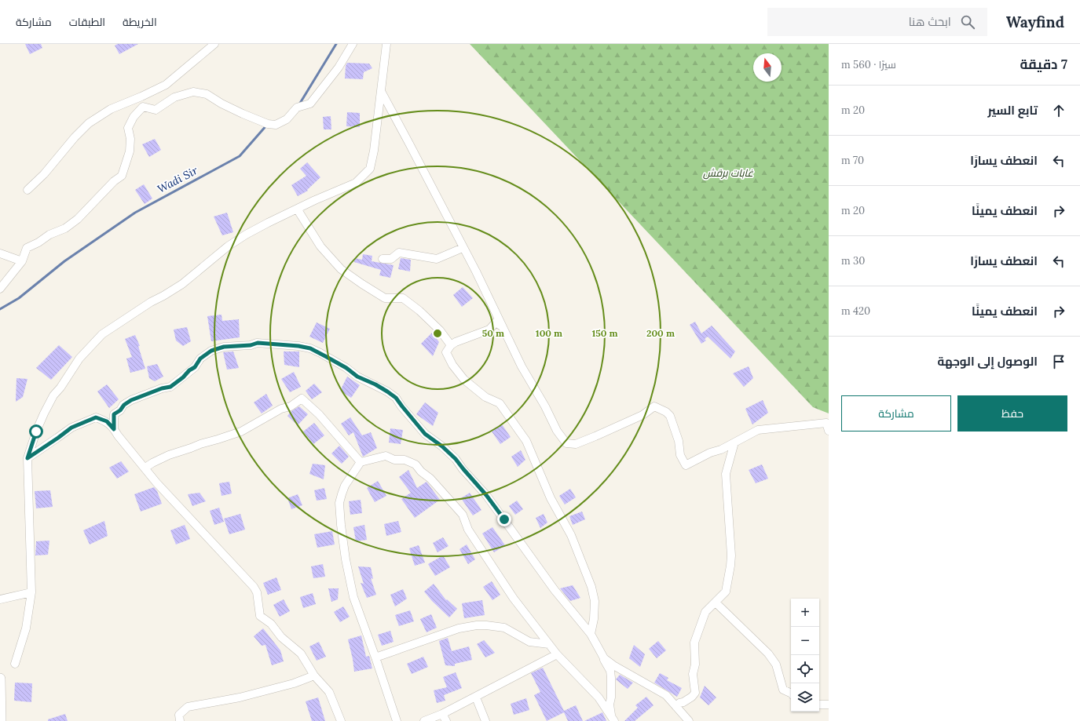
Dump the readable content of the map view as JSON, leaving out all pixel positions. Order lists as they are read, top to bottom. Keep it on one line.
{"water":["Wadi Sir"],"parks":["غابات برقش"],"north":"top","page":{"header":"Wayfind","search":"ابحث هنا","nav":["الخريطة","الطبقات","مشاركة"],"heading":["7 دقيقة","سيرًا · 560 m"],"list":[["تابع السير","20 m"],["انعطف يسارًا","70 m"],["انعطف يمينًا","20 m"],["انعطف يسارًا","30 m"],["انعطف يمينًا","420 m"],"الوصول إلى الوجهة"],"buttons":["حفظ","مشاركة"],"map_buttons":["+","−"]},"rings":["50 m","100 m","150 m","200 m"]}
